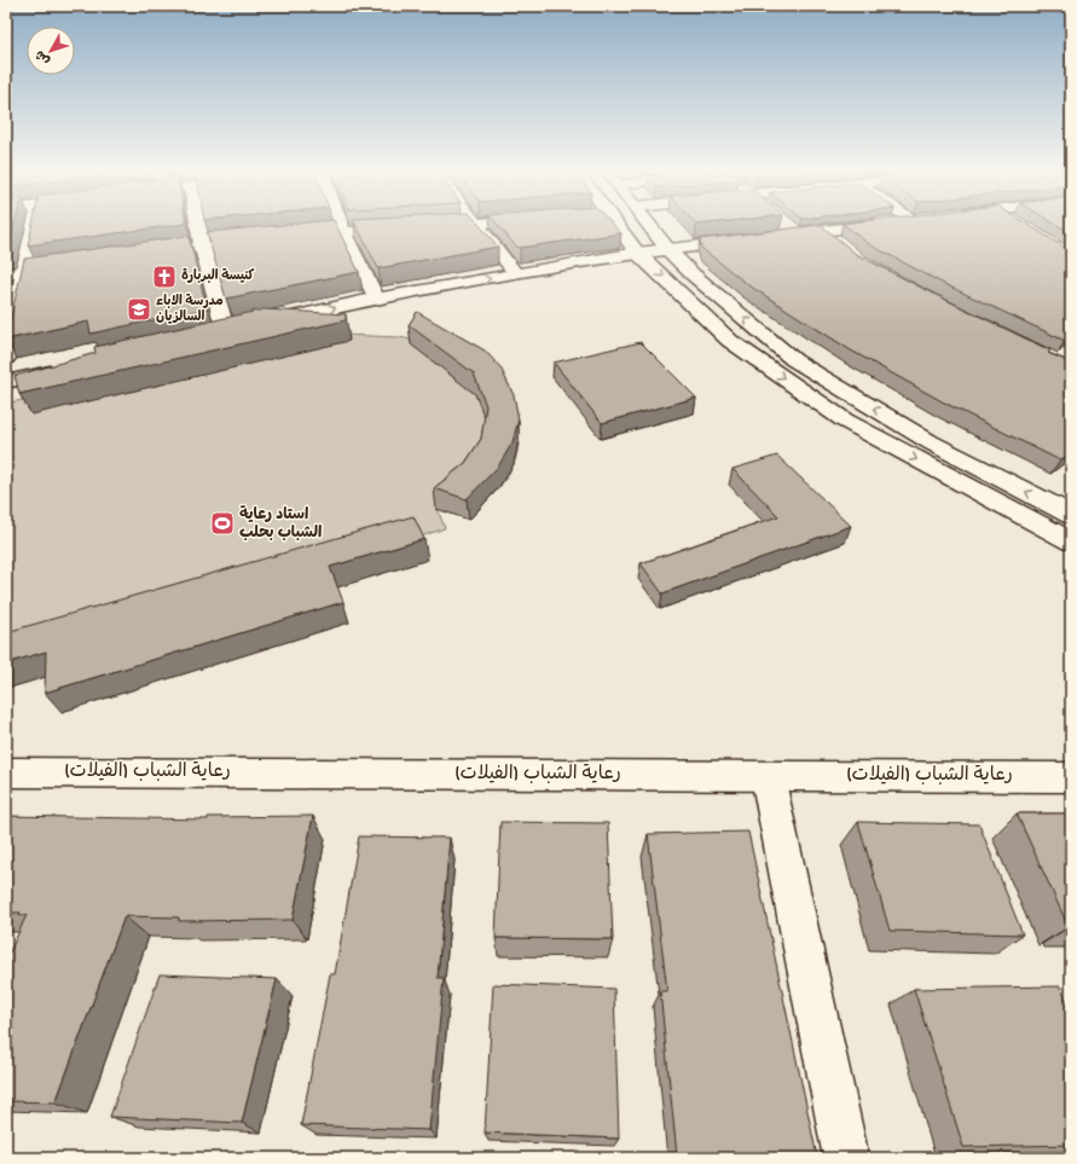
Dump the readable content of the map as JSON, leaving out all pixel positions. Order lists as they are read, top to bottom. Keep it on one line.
{"streets":{"street":["رعاية الشباب (الفيلات)"]},"places":{"church":["كنيسة البربارة"],"school or university":["مدرسة الاباء السالزيان"],"sports":["استاد رعاية الشباب بحلب"]},"north":"bottom left"}
